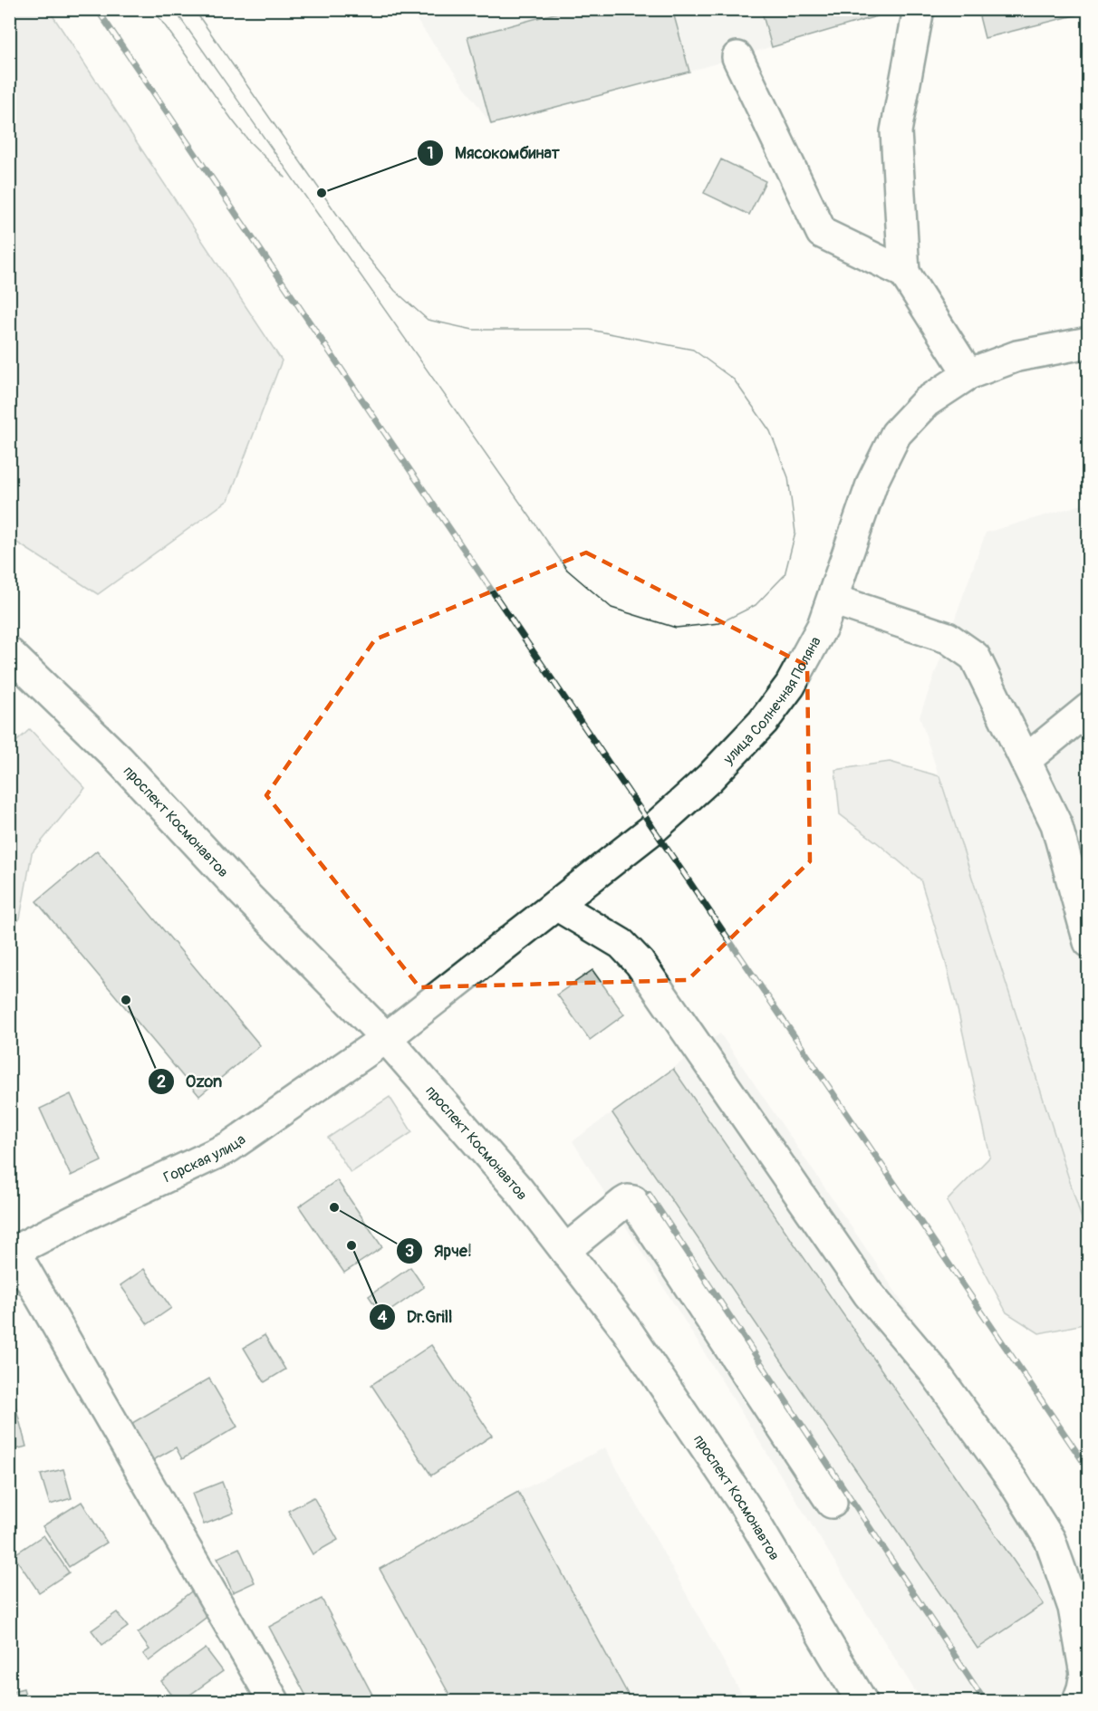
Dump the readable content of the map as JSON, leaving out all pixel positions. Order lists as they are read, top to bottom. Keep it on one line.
{"streets":{"street":["улица Солнечная Поляна","проспект Космонавтов","Горская улица"]},"crossings":[["улица Солнечная Поляна","проспект Космонавтов"],["улица Солнечная Поляна","Горская улица"],["проспект Космонавтов","Горская улица"]],"places":["Мясокомбинат","Ozon","Ярче!","Dr.Grill"]}
